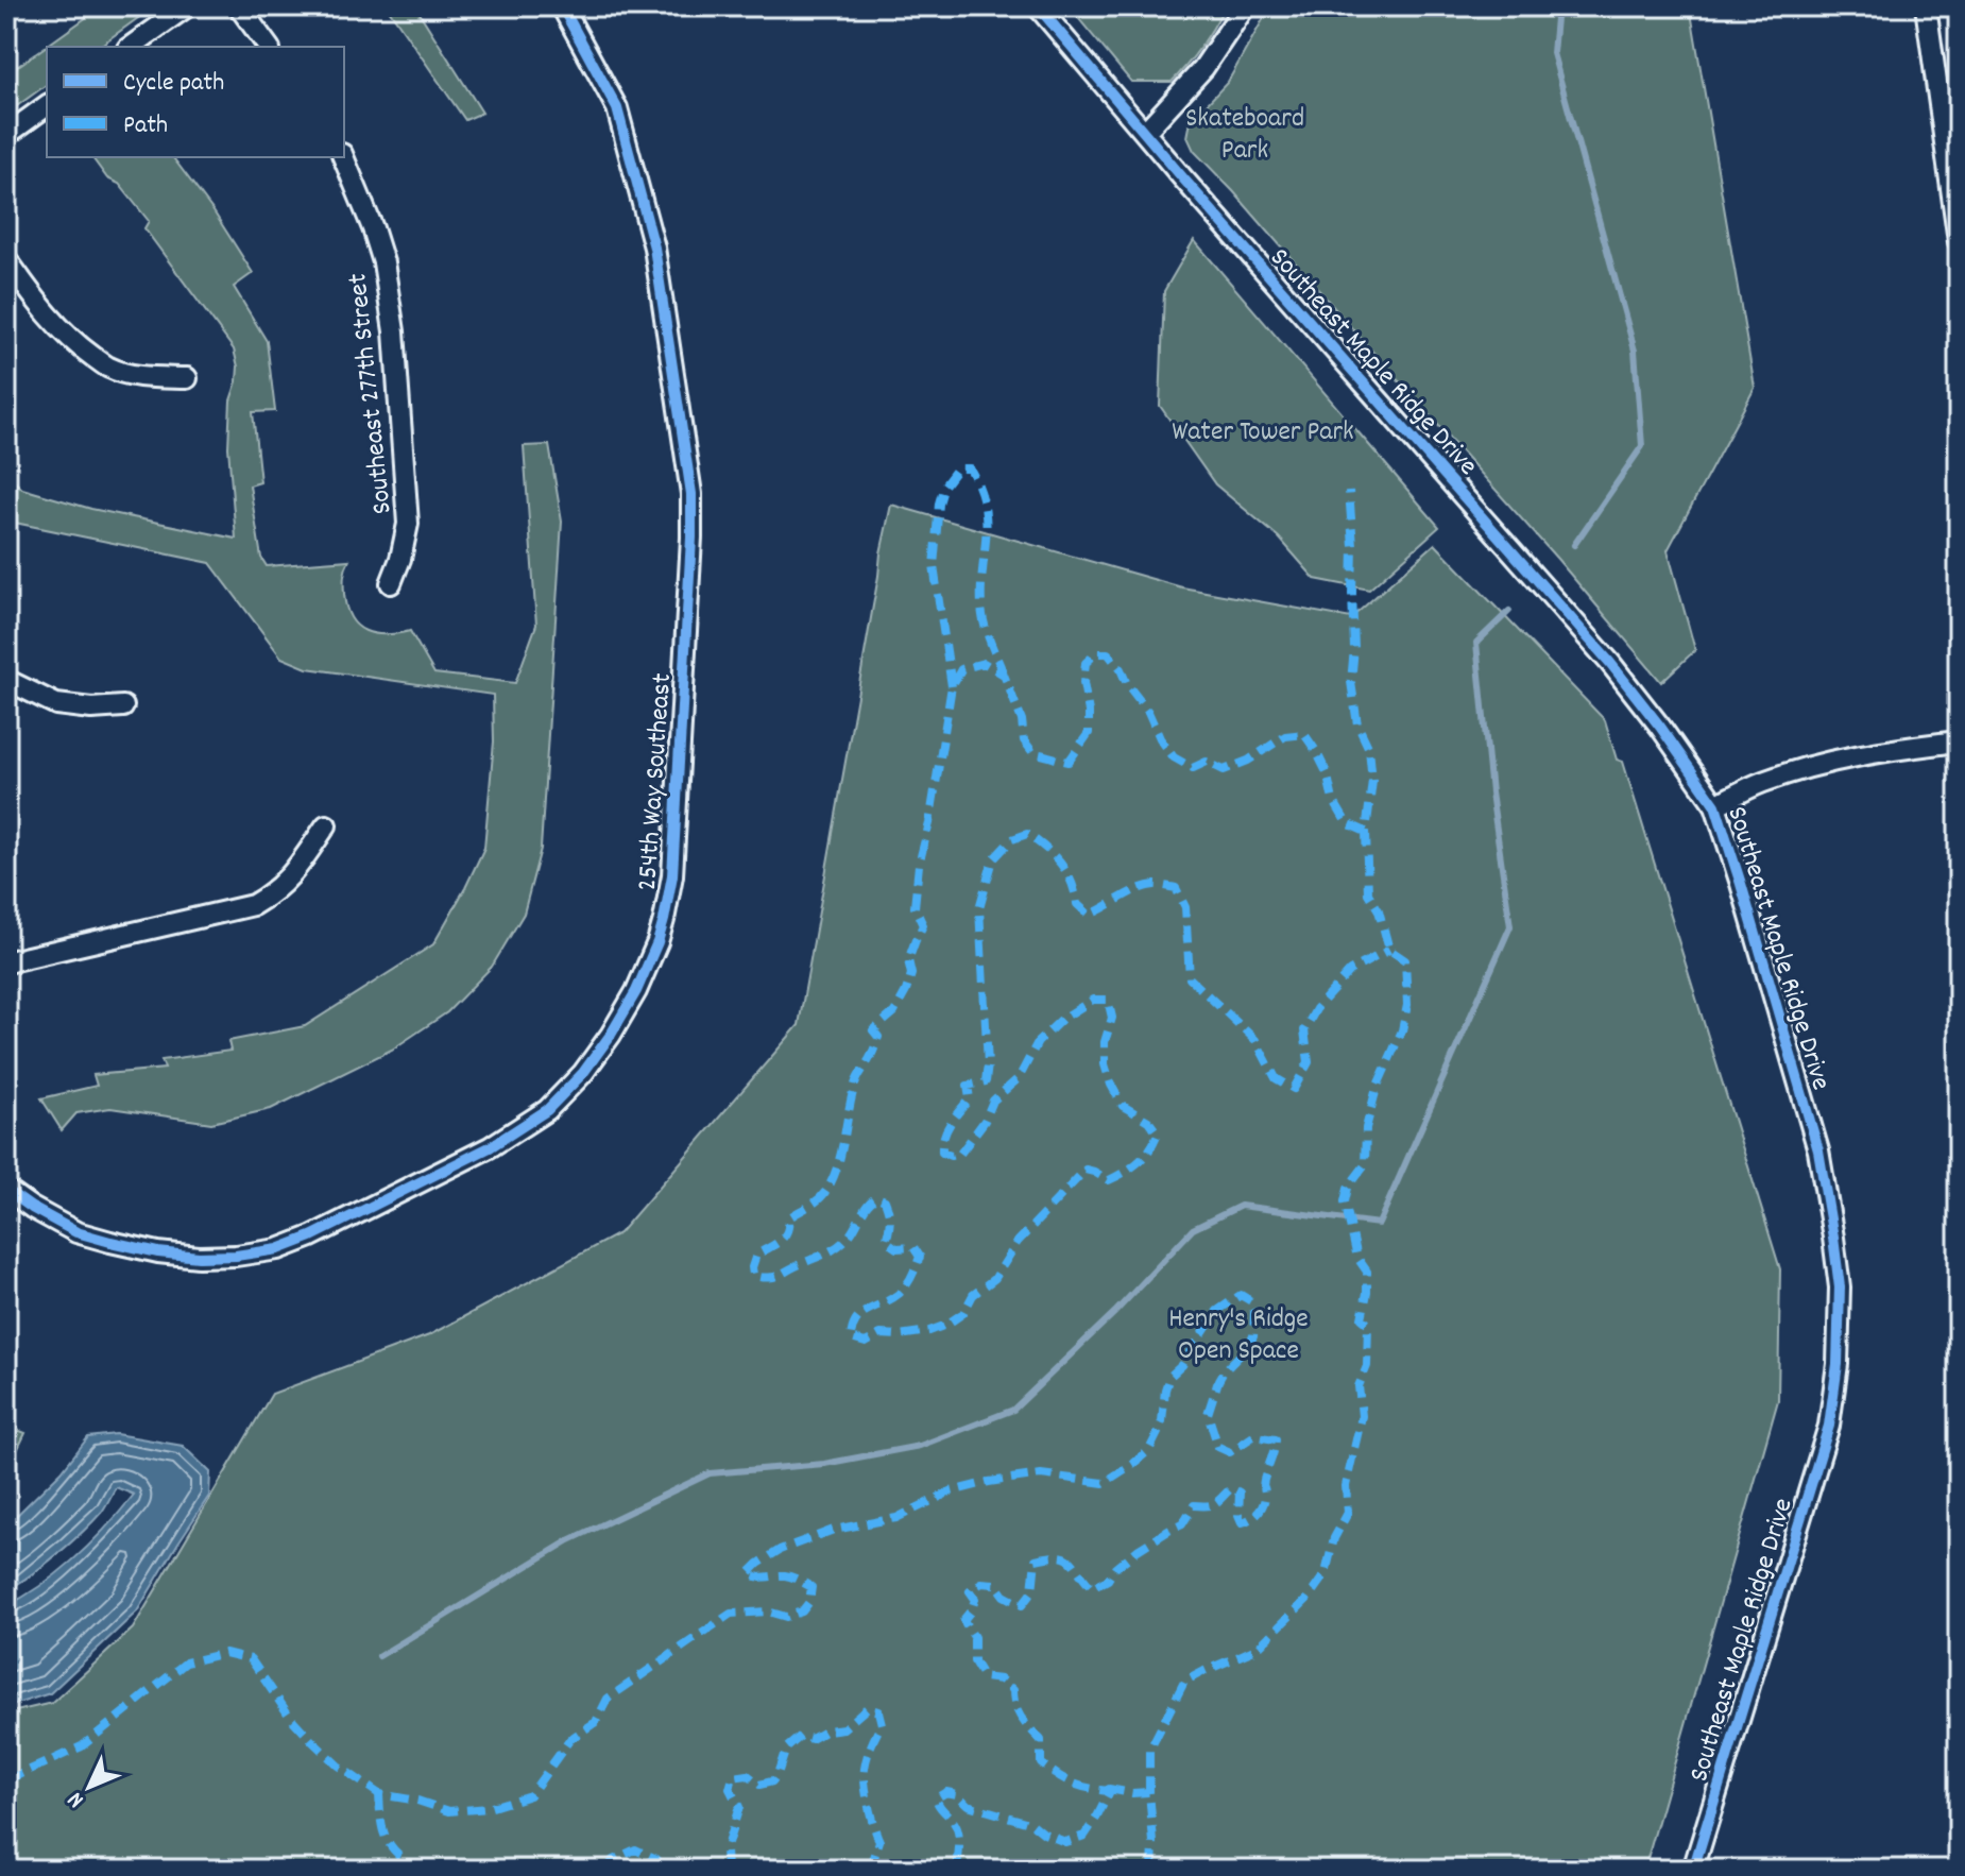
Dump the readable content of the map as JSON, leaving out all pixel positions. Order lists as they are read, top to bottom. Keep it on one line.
{"streets":{"street":["Southeast Maple Ridge Drive","Southeast 277th Street","254th Way Southeast"]},"parks":["Skateboard Park","Water Tower Park","Henry's Ridge Open Space"],"legend":["Cycle path","Path"],"north":"bottom left"}
